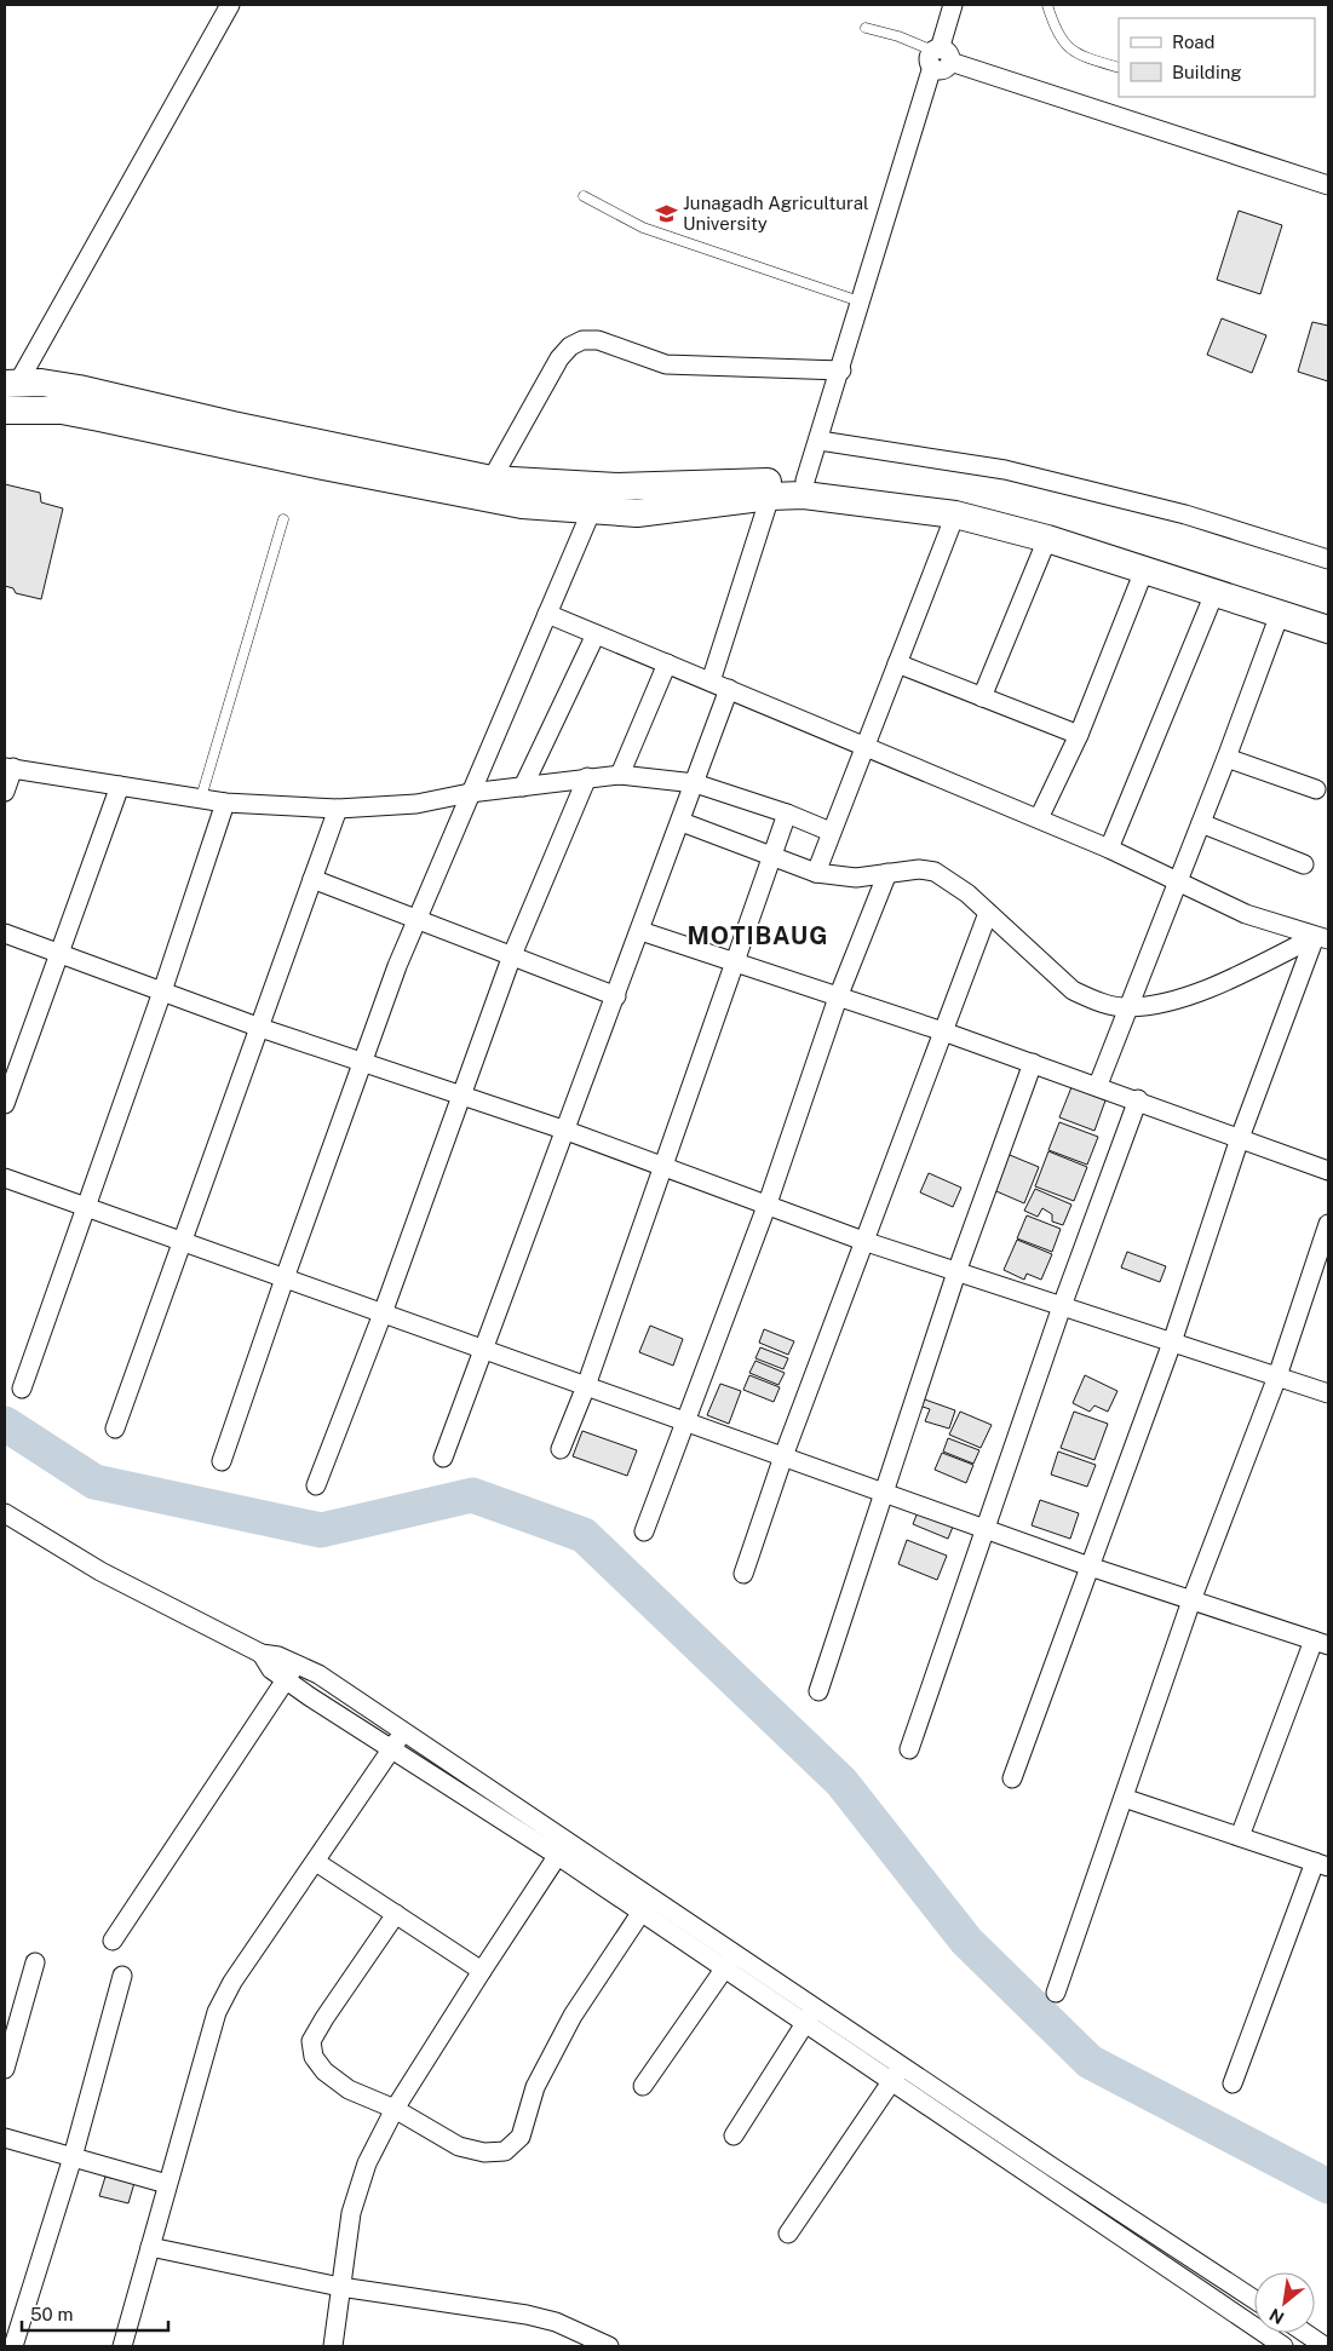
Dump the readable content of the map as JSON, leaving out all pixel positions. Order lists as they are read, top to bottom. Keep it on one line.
{"districts":["MOTIBAUG"],"places":{"school or university":["Junagadh Agricultural University"]},"legend":["Road","Building"],"scale_bar":"50 m","north":"bottom left"}
